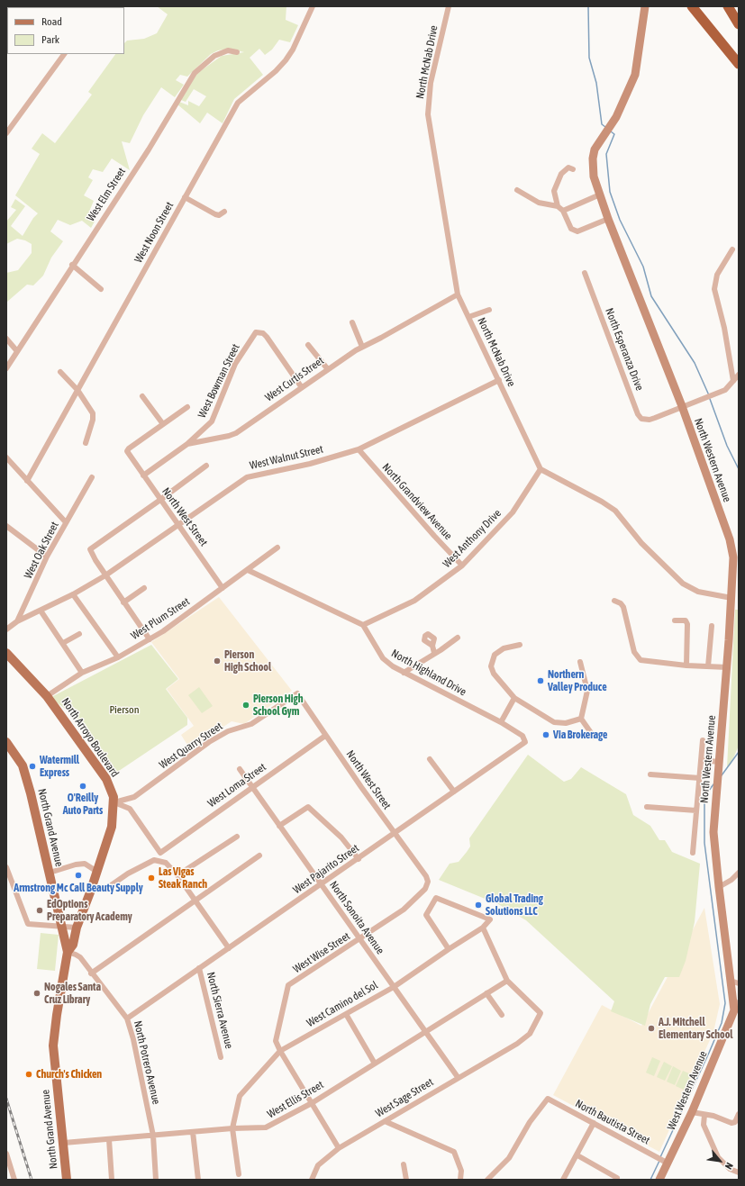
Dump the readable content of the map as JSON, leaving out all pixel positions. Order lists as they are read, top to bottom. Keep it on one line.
{"streets":{"main road":["North Arroyo Boulevard","North Grand Avenue"],"street":["North McNab Drive","West Elm Street","West Noon Street","North Esperanza Drive","West Curtis Street","West Bowman Street","West Walnut Street","North Western Avenue","North Grandview Avenue","North West Street","West Anthony Drive","West Oak Street","West Plum Street","North Highland Drive","West Quarry Street","West Loma Street","West Pajarito Street","North Sonoita Avenue","West Wise Street","West Camino del Sol","North Sierra Avenue","North Potrero Avenue","West Western Avenue","West Sage Street","West Ellis Street","North Bautista Street"]},"crossings":[["North McNab Drive","West Curtis Street"],["North McNab Drive","West Walnut Street"],["North McNab Drive","West Anthony Drive"],["North Esperanza Drive","North Western Avenue"],["West Curtis Street","West Bowman Street"],["West Curtis Street","North West Street"],["West Walnut Street","North Grandview Avenue"],["West Walnut Street","North West Street"],["West Walnut Street","West Oak Street"],["North Western Avenue","West Western Avenue"],["North Grandview Avenue","West Anthony Drive"],["North West Street","West Plum Street"],["North West Street","West Quarry Street"],["North West Street","West Loma Street"],["North West Street","West Pajarito Street"],["North West Street","West Wise Street"],["West Anthony Drive","North Highland Drive"],["West Plum Street","North Arroyo Boulevard"],["North Highland Drive","West Pajarito Street"],["North Arroyo Boulevard","West Quarry Street"],["North Arroyo Boulevard","West Loma Street"],["North Arroyo Boulevard","North Grand Avenue"],["North Arroyo Boulevard","North Potrero Avenue"],["West Quarry Street","West Loma Street"],["West Loma Street","North Sonoita Avenue"],["North Grand Avenue","North Potrero Avenue"],["North Grand Avenue","West Ellis Street"],["West Pajarito Street","North Sonoita Avenue"],["West Pajarito Street","North Sierra Avenue"],["West Pajarito Street","North Potrero Avenue"],["North Sonoita Avenue","West Wise Street"],["North Sonoita Avenue","West Camino del Sol"],["North Sonoita Avenue","West Sage Street"],["North Sonoita Avenue","West Ellis Street"],["West Wise Street","West Camino del Sol"],["West Camino del Sol","West Ellis Street"],["North Potrero Avenue","West Ellis Street"],["West Western Avenue","North Bautista Street"],["West Sage Street","West Ellis Street"]],"parks":["Pierson"],"places":["Pierson High School","Northern Valley Produce","Pierson High School Gym","Via Brokerage","Watermill Express","O'Reilly Auto Parts","Armstrong Mc Call Beauty Supply","Las Vigas Steak Ranch","Global Trading Solutions LLC","EdOptions Preparatory Academy","Nogales Santa Cruz Library","A.J. Mitchell Elementary School","Church's Chicken"],"legend":["Road","Park"],"north":"bottom right"}
